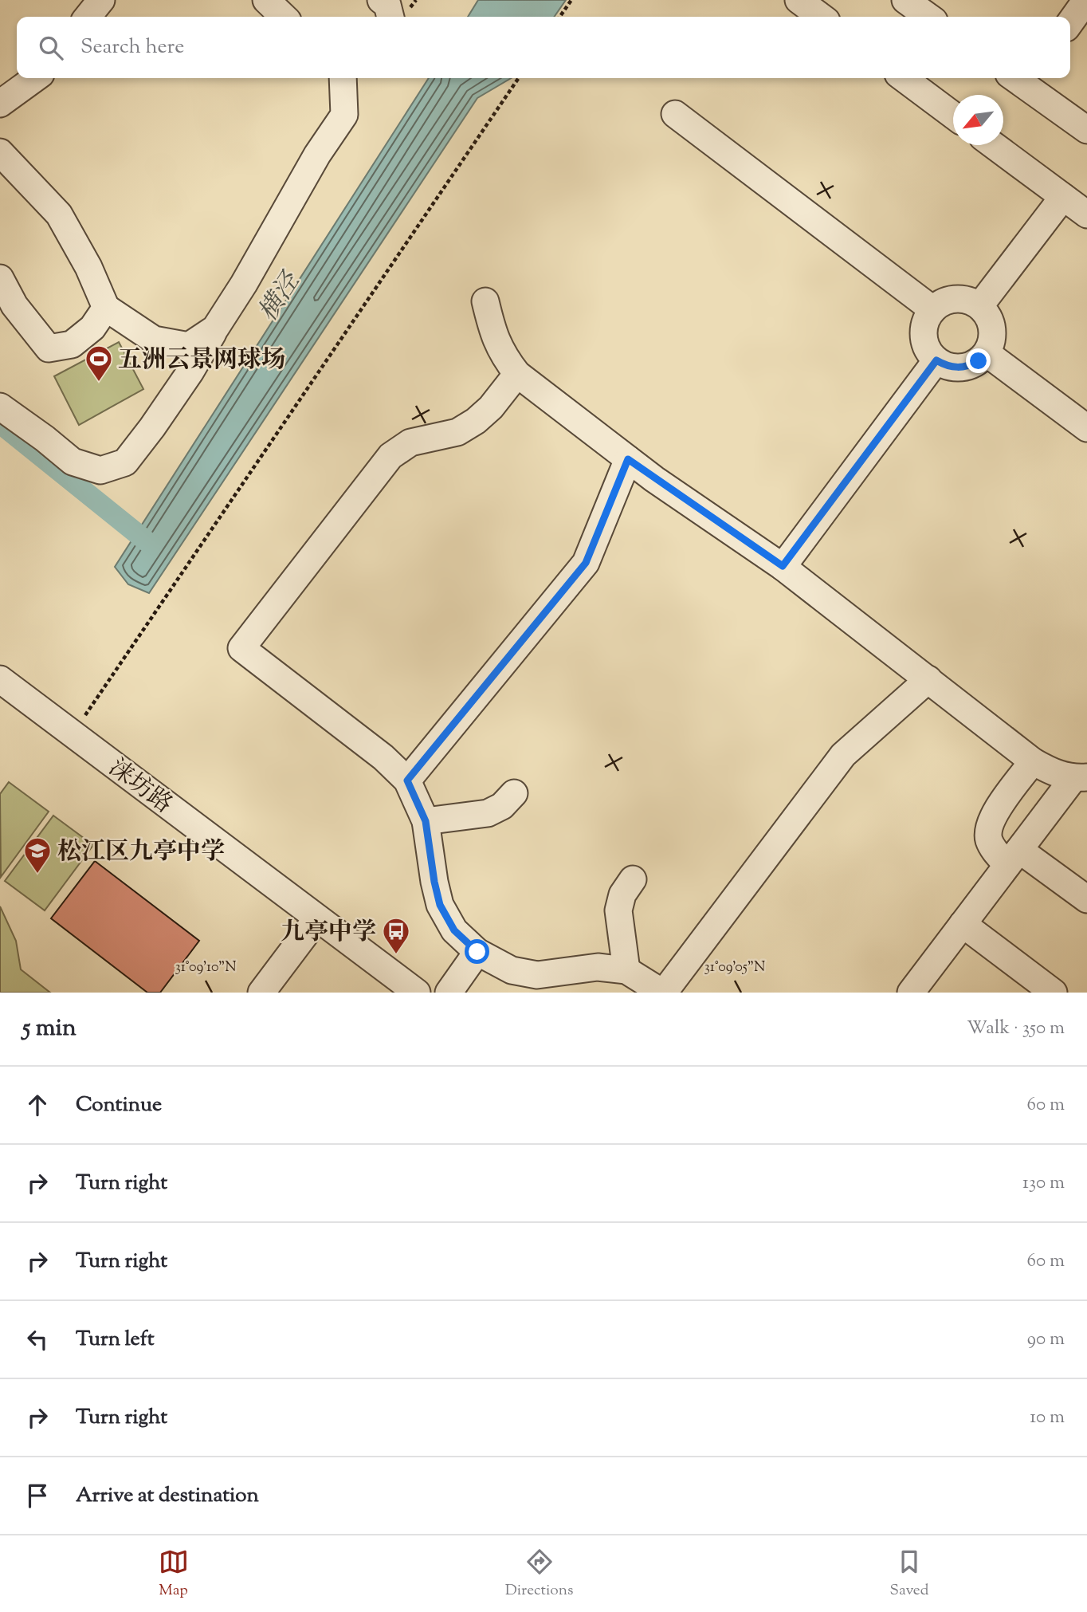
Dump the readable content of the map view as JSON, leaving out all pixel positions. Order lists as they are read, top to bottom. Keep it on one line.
{"streets":{"street":["涞坊路"]},"water":["横泾"],"places":{"sports":["五洲云景网球场"],"school or university":["松江区九亭中学"],"bus stop":["九亭中学"]},"north":"bottom left","page":{"search":"Search here","heading":["5 min","Walk · 350 m"],"list":[["Continue","60 m"],["Turn right","130 m"],["Turn right","60 m"],["Turn left","90 m"],["Turn right","10 m"],"Arrive at destination"],"nav":["Map","Directions","Saved"]},"coordinates":["31°09'10\"N","31°09'05\"N"]}
